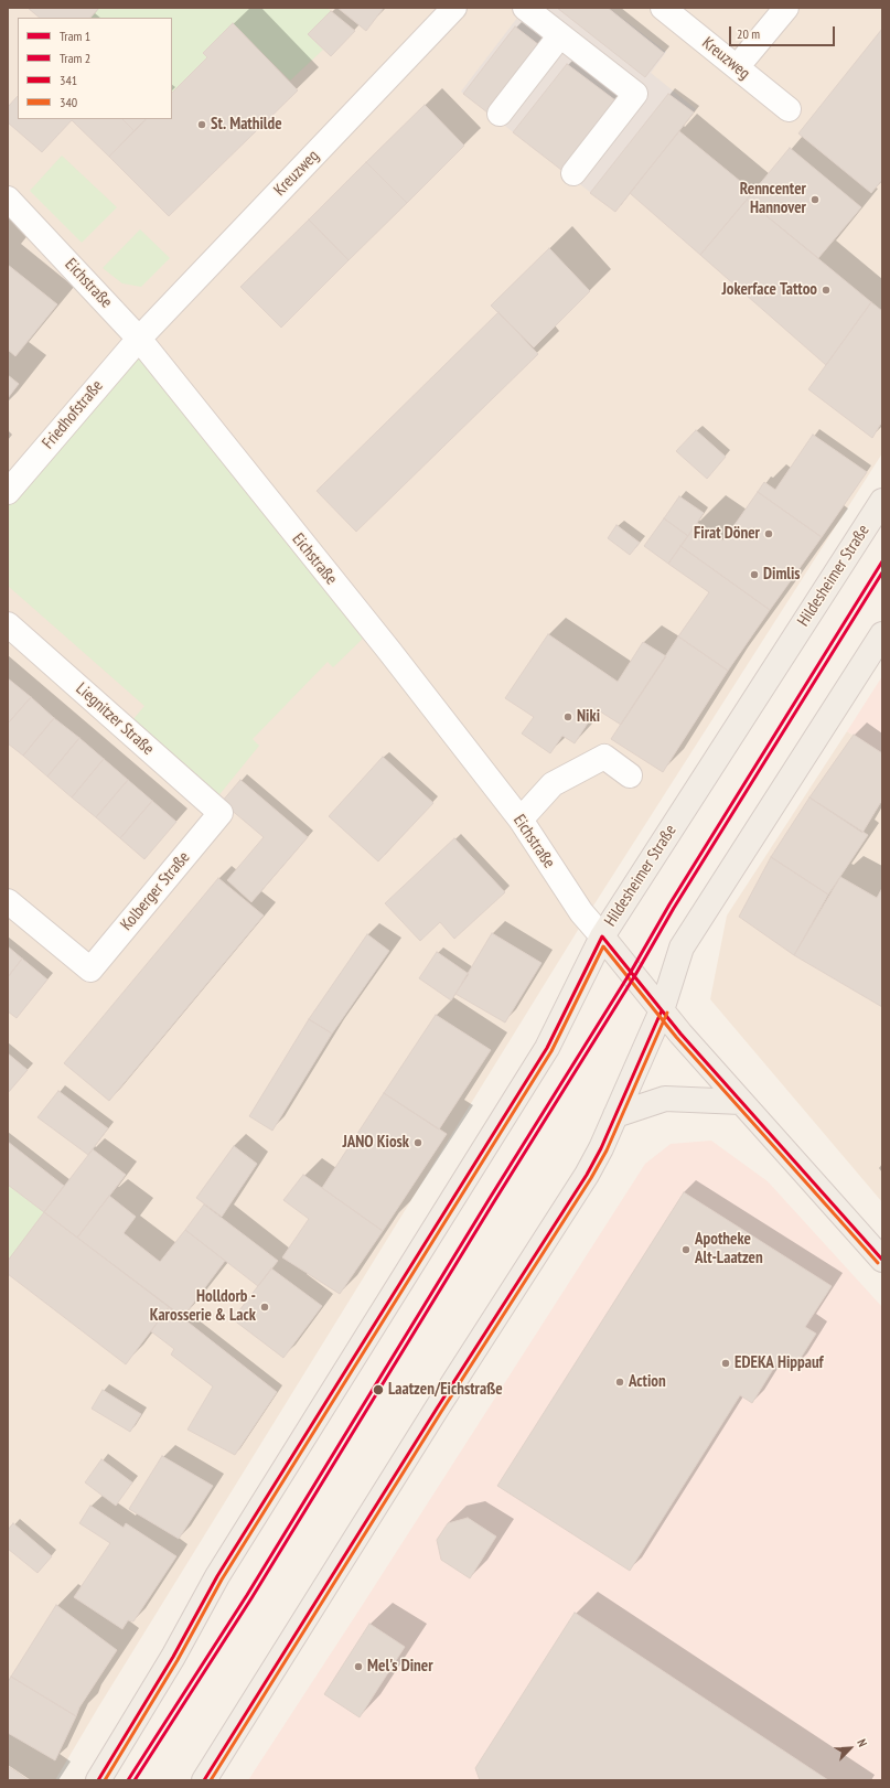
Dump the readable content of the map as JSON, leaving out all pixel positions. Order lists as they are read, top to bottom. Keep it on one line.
{"streets":{"main road":["Hildesheimer Straße"],"street":["Kreuzweg","Eichstraße","Friedhofstraße","Liegnitzer Straße","Kolberger Straße"]},"crossings":[["Kreuzweg","Eichstraße"],["Kreuzweg","Friedhofstraße"],["Eichstraße","Friedhofstraße"],["Eichstraße","Hildesheimer Straße"],["Liegnitzer Straße","Kolberger Straße"]],"places":["St. Mathilde","Renncenter Hannover","Jokerface Tattoo","Firat Döner","Dimlis","Niki","JANO Kiosk","Apotheke Alt-Laatzen","Holldorb - Karosserie & Lack","EDEKA Hippauf","Action","Laatzen/Eichstraße","Mel's Diner"],"lines":["tram line 1","tram line 2","transit line 341","transit line 340"],"legend":["Tram 1","Tram 2","341","340"],"scale_bar":"20 m","north":"top right"}
